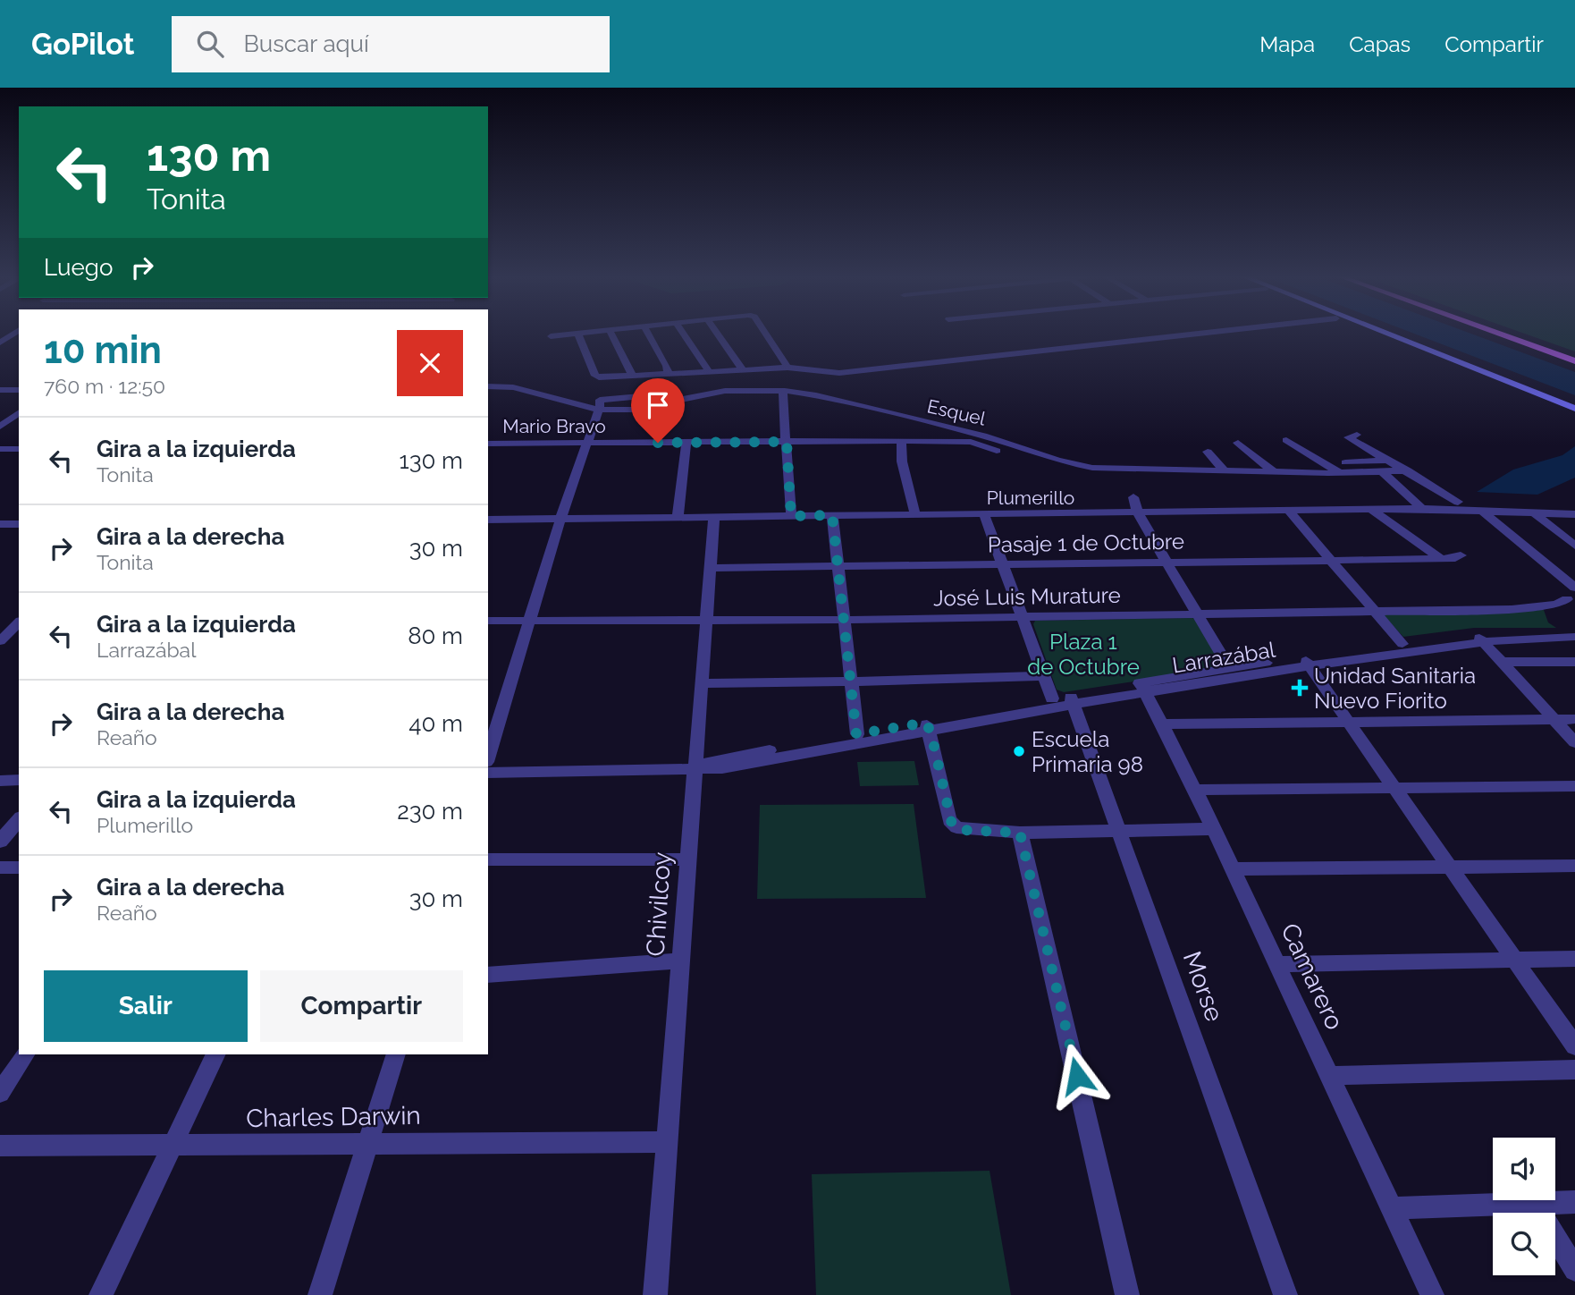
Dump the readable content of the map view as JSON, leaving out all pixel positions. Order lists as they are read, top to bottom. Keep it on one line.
{"streets":{"street":["Esquel","Mario Bravo","Plumerillo","Pasaje 1 de Octubre","José Luis Murature","Larrazábal","Chivilcoy","Camarero","Morse","Charles Darwin"]},"crossings":[["Plumerillo","Chivilcoy"],["Plumerillo","Morse"],["Pasaje 1 de Octubre","Chivilcoy"],["Pasaje 1 de Octubre","Morse"],["José Luis Murature","Chivilcoy"],["José Luis Murature","Morse"],["Larrazábal","Chivilcoy"],["Larrazábal","Camarero"],["Larrazábal","Morse"],["Chivilcoy","Charles Darwin"]],"parks":["Plaza 1 de Octubre"],"places":{"health":["Unidad Sanitaria Nuevo Fiorito"],"other":["Escuela Primaria 98"]},"page":{"header":"GoPilot","search":"Buscar aquí","nav":["Mapa","Capas","Compartir"],"turn":["130 m","Tonita"],"then":"Luego","heading":["10 min","760 m · 12:50"],"list":[{"name":"Gira a la izquierda","note":"Tonita","value":"130 m"},{"name":"Gira a la derecha","note":"Tonita","value":"30 m"},{"name":"Gira a la izquierda","note":"Larrazábal","value":"80 m"},{"name":"Gira a la derecha","note":"Reaño","value":"40 m"},{"name":"Gira a la izquierda","note":"Plumerillo","value":"230 m"},{"name":"Gira a la derecha","note":"Reaño","value":"30 m"}],"buttons":["Salir","Compartir"]}}
